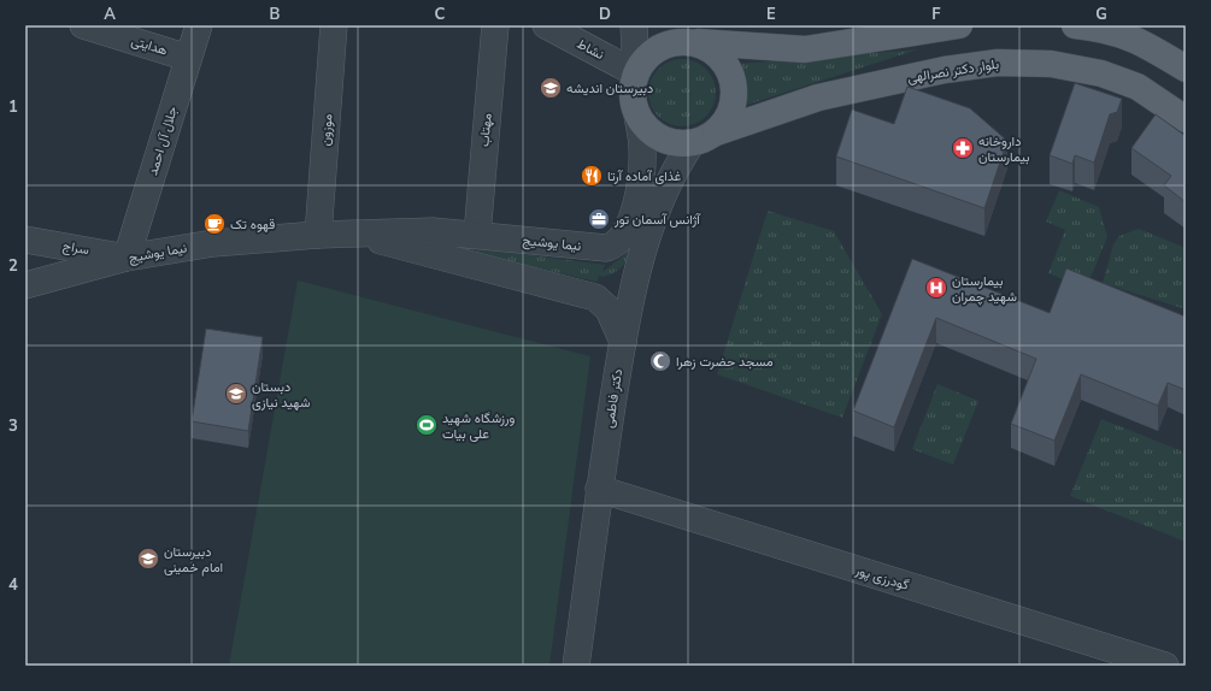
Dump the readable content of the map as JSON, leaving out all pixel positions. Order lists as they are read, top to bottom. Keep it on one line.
{"streets":{"main road":["بلوار دکتر نصرالهی"],"street":["هدایتی","نشاط","موزون","مهتاب","جلال آل احمد","نیما یوشیج","سراج","دکتر فاطمی","گودرزی پور"]},"crossings":[["هدایتی","جلال آل احمد"],["نشاط","بلوار دکتر نصرالهی"],["نشاط","نیما یوشیج"],["نشاط","دکتر فاطمی"],["بلوار دکتر نصرالهی","نیما یوشیج"],["بلوار دکتر نصرالهی","دکتر فاطمی"],["موزون","نیما یوشیج"],["مهتاب","نیما یوشیج"],["جلال آل احمد","نیما یوشیج"],["جلال آل احمد","سراج"],["نیما یوشیج","سراج"],["نیما یوشیج","دکتر فاطمی"],["دکتر فاطمی","گودرزی پور"]],"places":{"school or university":["دبیرستان اندیشه","دبستان شهید نیازی","دبیرستان امام خمینی"],"pharmacy":["داروخانه بیمارستان"],"restaurant":["غذای آماده آرتا"],"office":["آژانس آسمان تور"],"cafe":["قهوه تک"],"hospital":["بیمارستان شهید چمران"],"mosque":["مسجد حضرت زهرا"],"sports":["ورزشگاه شهید علی بیات"]},"grid":{"columns":["A","B","C","D","E","F","G"],"rows":["1","2","3","4"]}}
